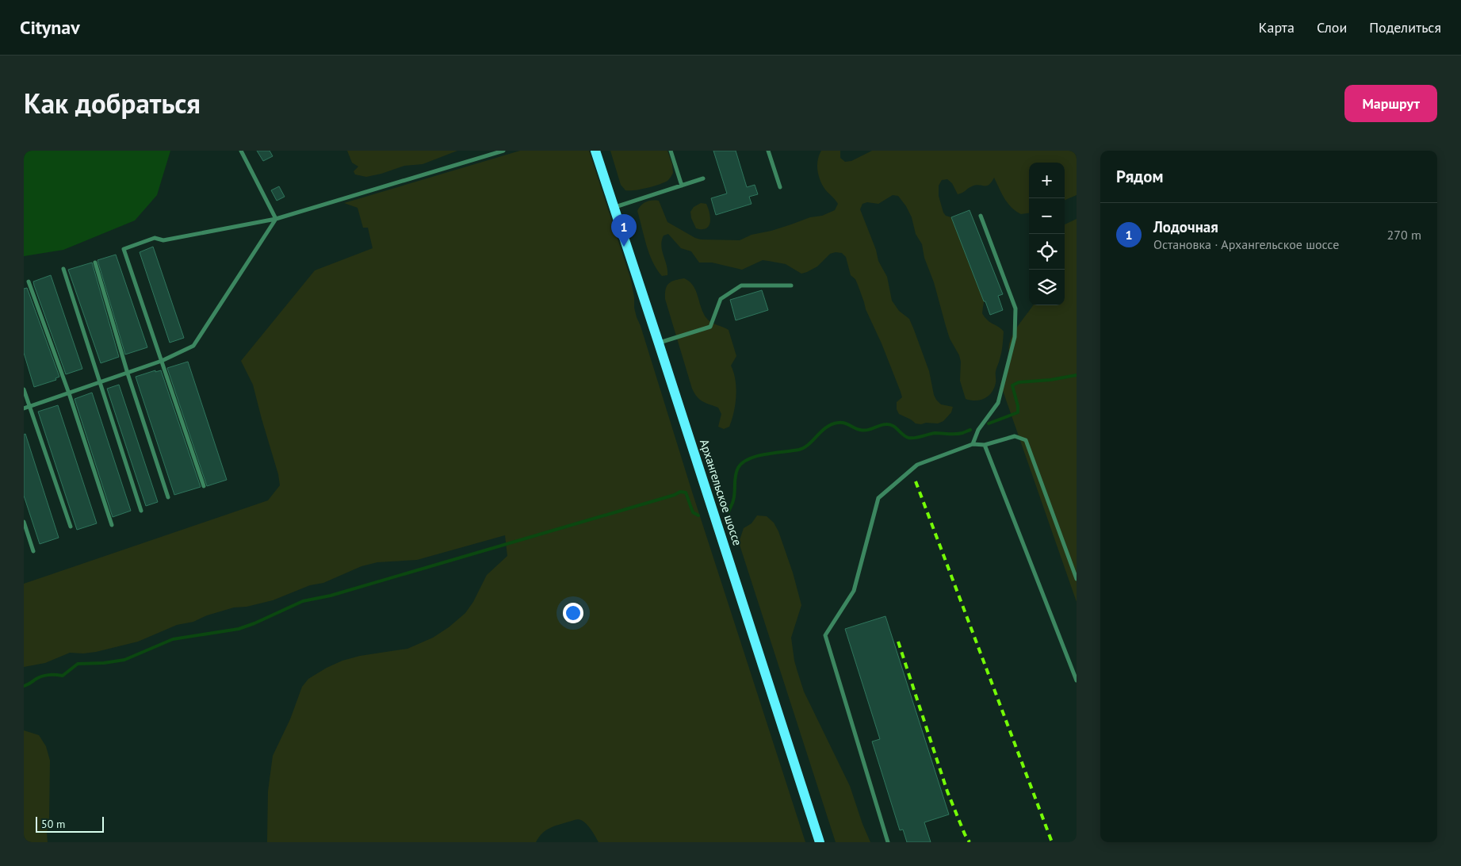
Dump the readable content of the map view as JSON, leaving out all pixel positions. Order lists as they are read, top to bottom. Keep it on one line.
{"streets":{"main road":["Архангельское шоссе"]},"scale_bar":"50 m","page":{"header":"Citynav","nav":["Карта","Слои","Поделиться"],"title":"Как добраться","buttons":"Маршрут","heading":"Рядом","map_buttons":["+","−"],"list":[{"mark":"1","name":"Лодочная","note":"Остановка · Архангельское шоссе","value":"270 m"}],"pins":"1","scale":"50 m"}}
